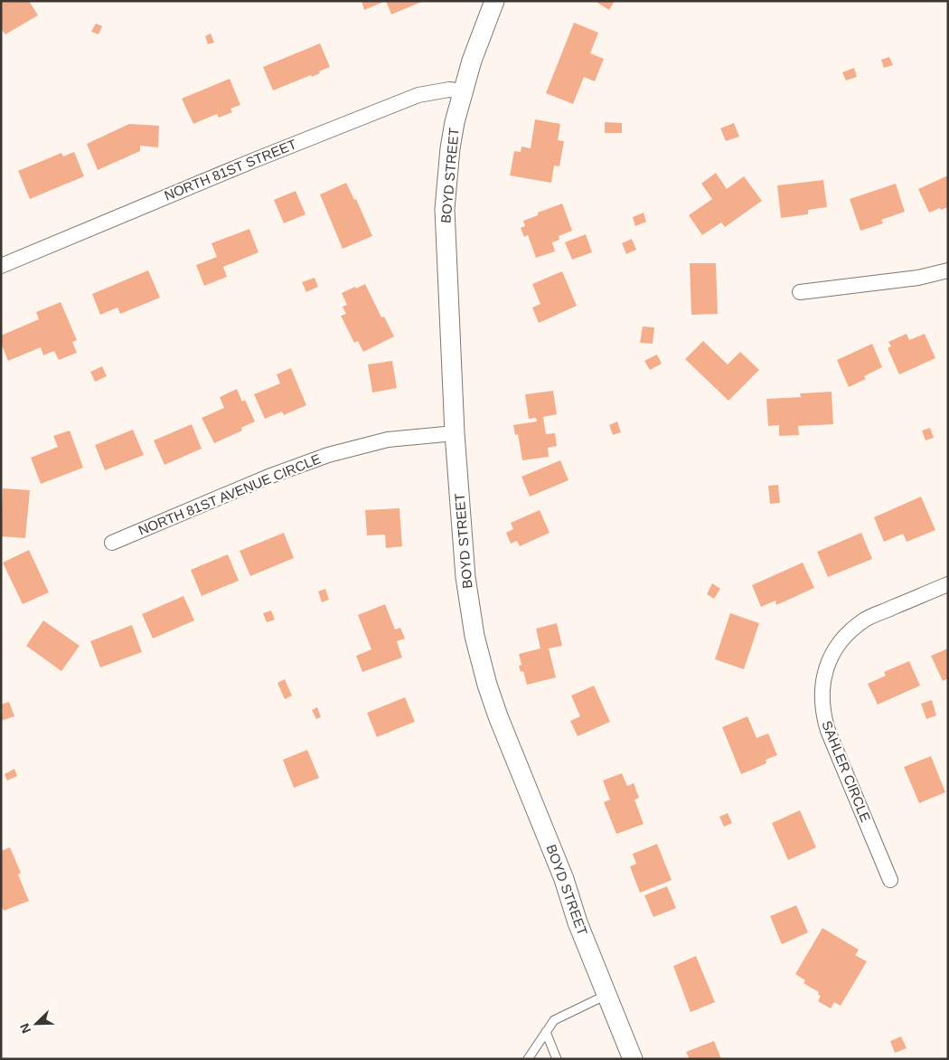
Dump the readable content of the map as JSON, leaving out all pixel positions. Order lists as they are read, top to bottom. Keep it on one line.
{"streets":{"street":["NORTH 81ST STREET","BOYD STREET","NORTH 81ST AVENUE CIRCLE","SAHLER CIRCLE"]},"crossings":[["NORTH 81ST STREET","BOYD STREET"],["BOYD STREET","NORTH 81ST AVENUE CIRCLE"]],"north":"bottom left"}
